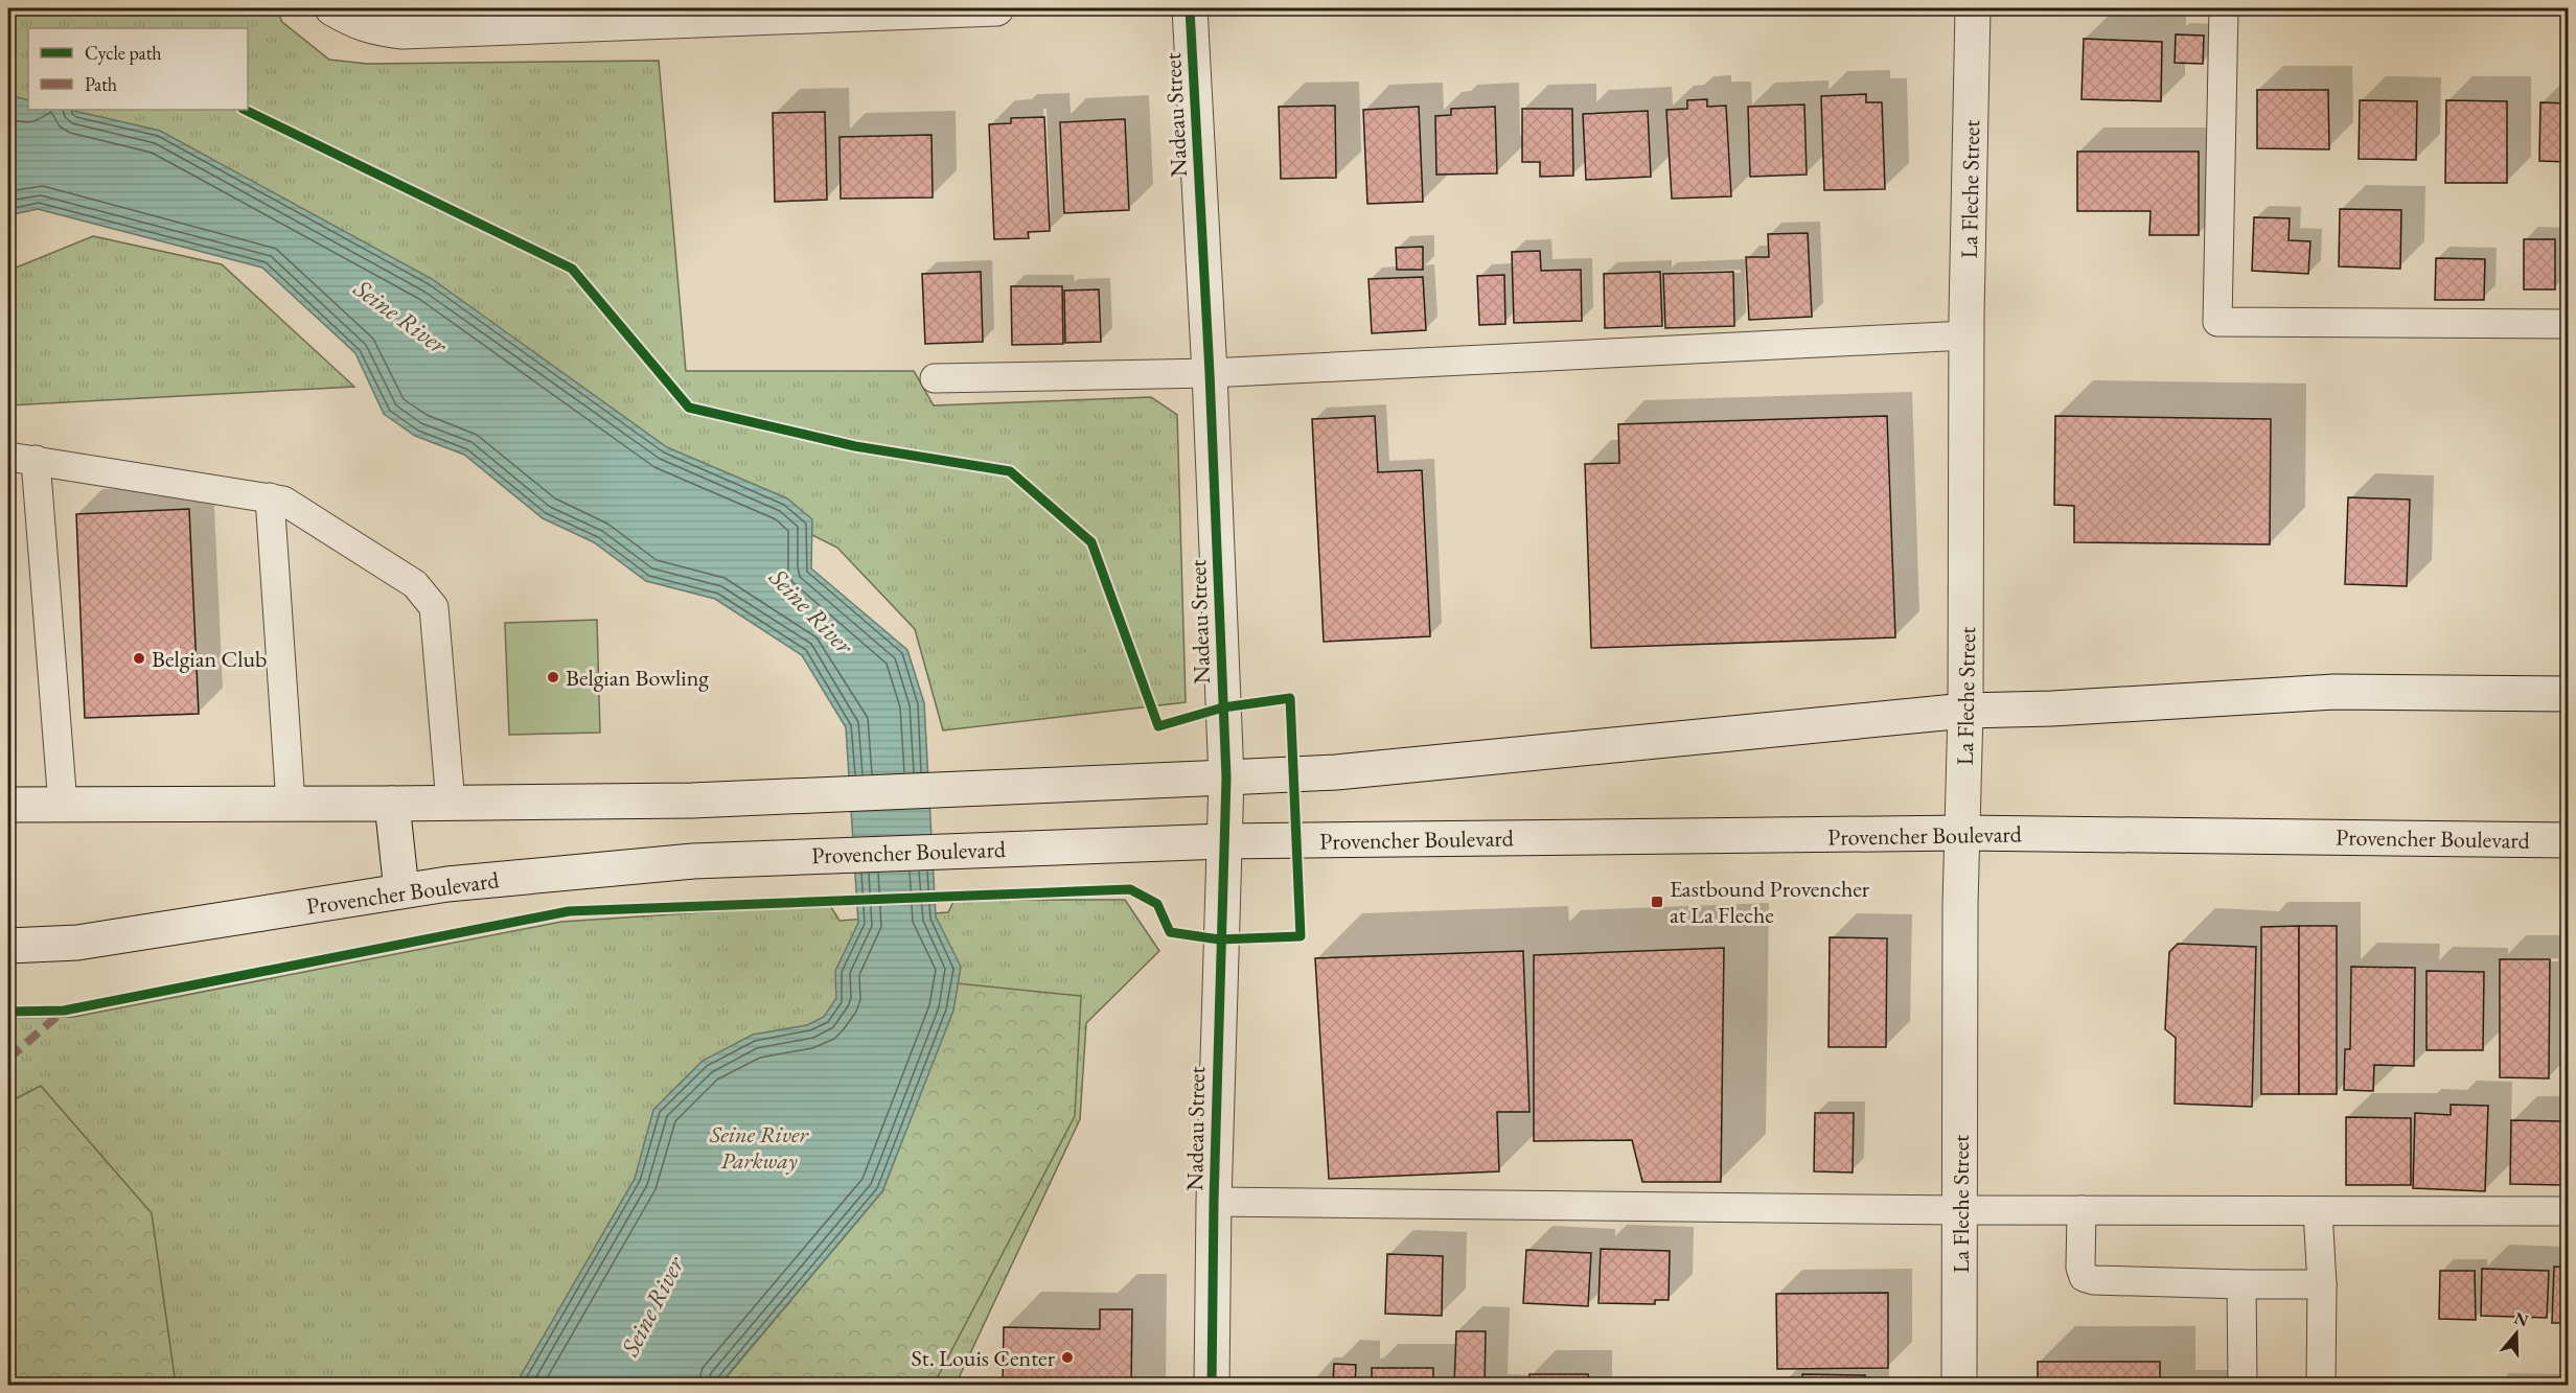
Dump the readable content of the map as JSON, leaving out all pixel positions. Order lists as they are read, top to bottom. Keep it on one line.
{"streets":{"main road":["Nadeau Street","La Fleche Street","Provencher Boulevard"]},"crossings":[["Nadeau Street","Provencher Boulevard"],["La Fleche Street","Provencher Boulevard"]],"water":["Seine River"],"parks":["Seine River Parkway"],"places":{"other":["Belgian Club","Belgian Bowling","St. Louis Center"],"transit":["Eastbound Provencher at La Fleche"]},"legend":["Cycle path","Path"],"north":"top"}
